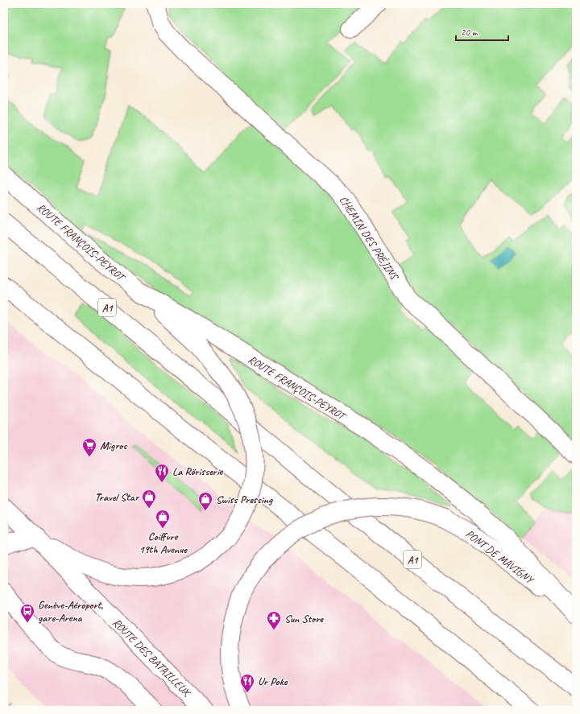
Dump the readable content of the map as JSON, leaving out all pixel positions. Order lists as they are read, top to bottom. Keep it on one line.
{"streets":{"main road":["CHEMIN DES PRÉJINS","ROUTE FRANÇOIS-PEYROT","A1","PONT DE MAVIGNY","ROUTE DES BATAILLEUX"]},"crossings":[["ROUTE FRANÇOIS-PEYROT","PONT DE MAVIGNY"]],"places":{"supermarket":["Migros"],"restaurant":["La Rörisserie","Ur Poke"],"shop":["Travel Star","Swiss Pressing","Coiffure 19th Avenue"],"bus stop":["Genève-Aéroport, gare-Arena"],"pharmacy":["Sun Store"]},"scale_bar":"20 m"}
